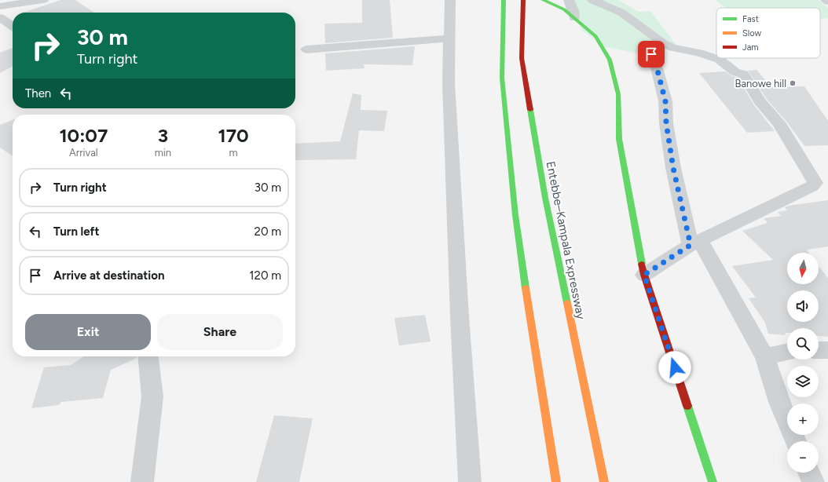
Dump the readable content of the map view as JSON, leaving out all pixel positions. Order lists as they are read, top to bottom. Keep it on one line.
{"streets":{"main road":["Entebbe–Kampala Expressway"]},"places":["Banowe hill"],"legend":["Fast","Slow","Jam"],"north":"bottom","page":{"turn":["30 m","Turn right"],"then":"Then","eta":["10:07","Arrival","3","min","170","m"],"list":[{"name":"Turn right","value":"30 m"},{"name":"Turn left","value":"20 m"},{"name":"Arrive at destination","value":"120 m"}],"map_buttons":["+","−"],"buttons":["Exit","Share"]}}
